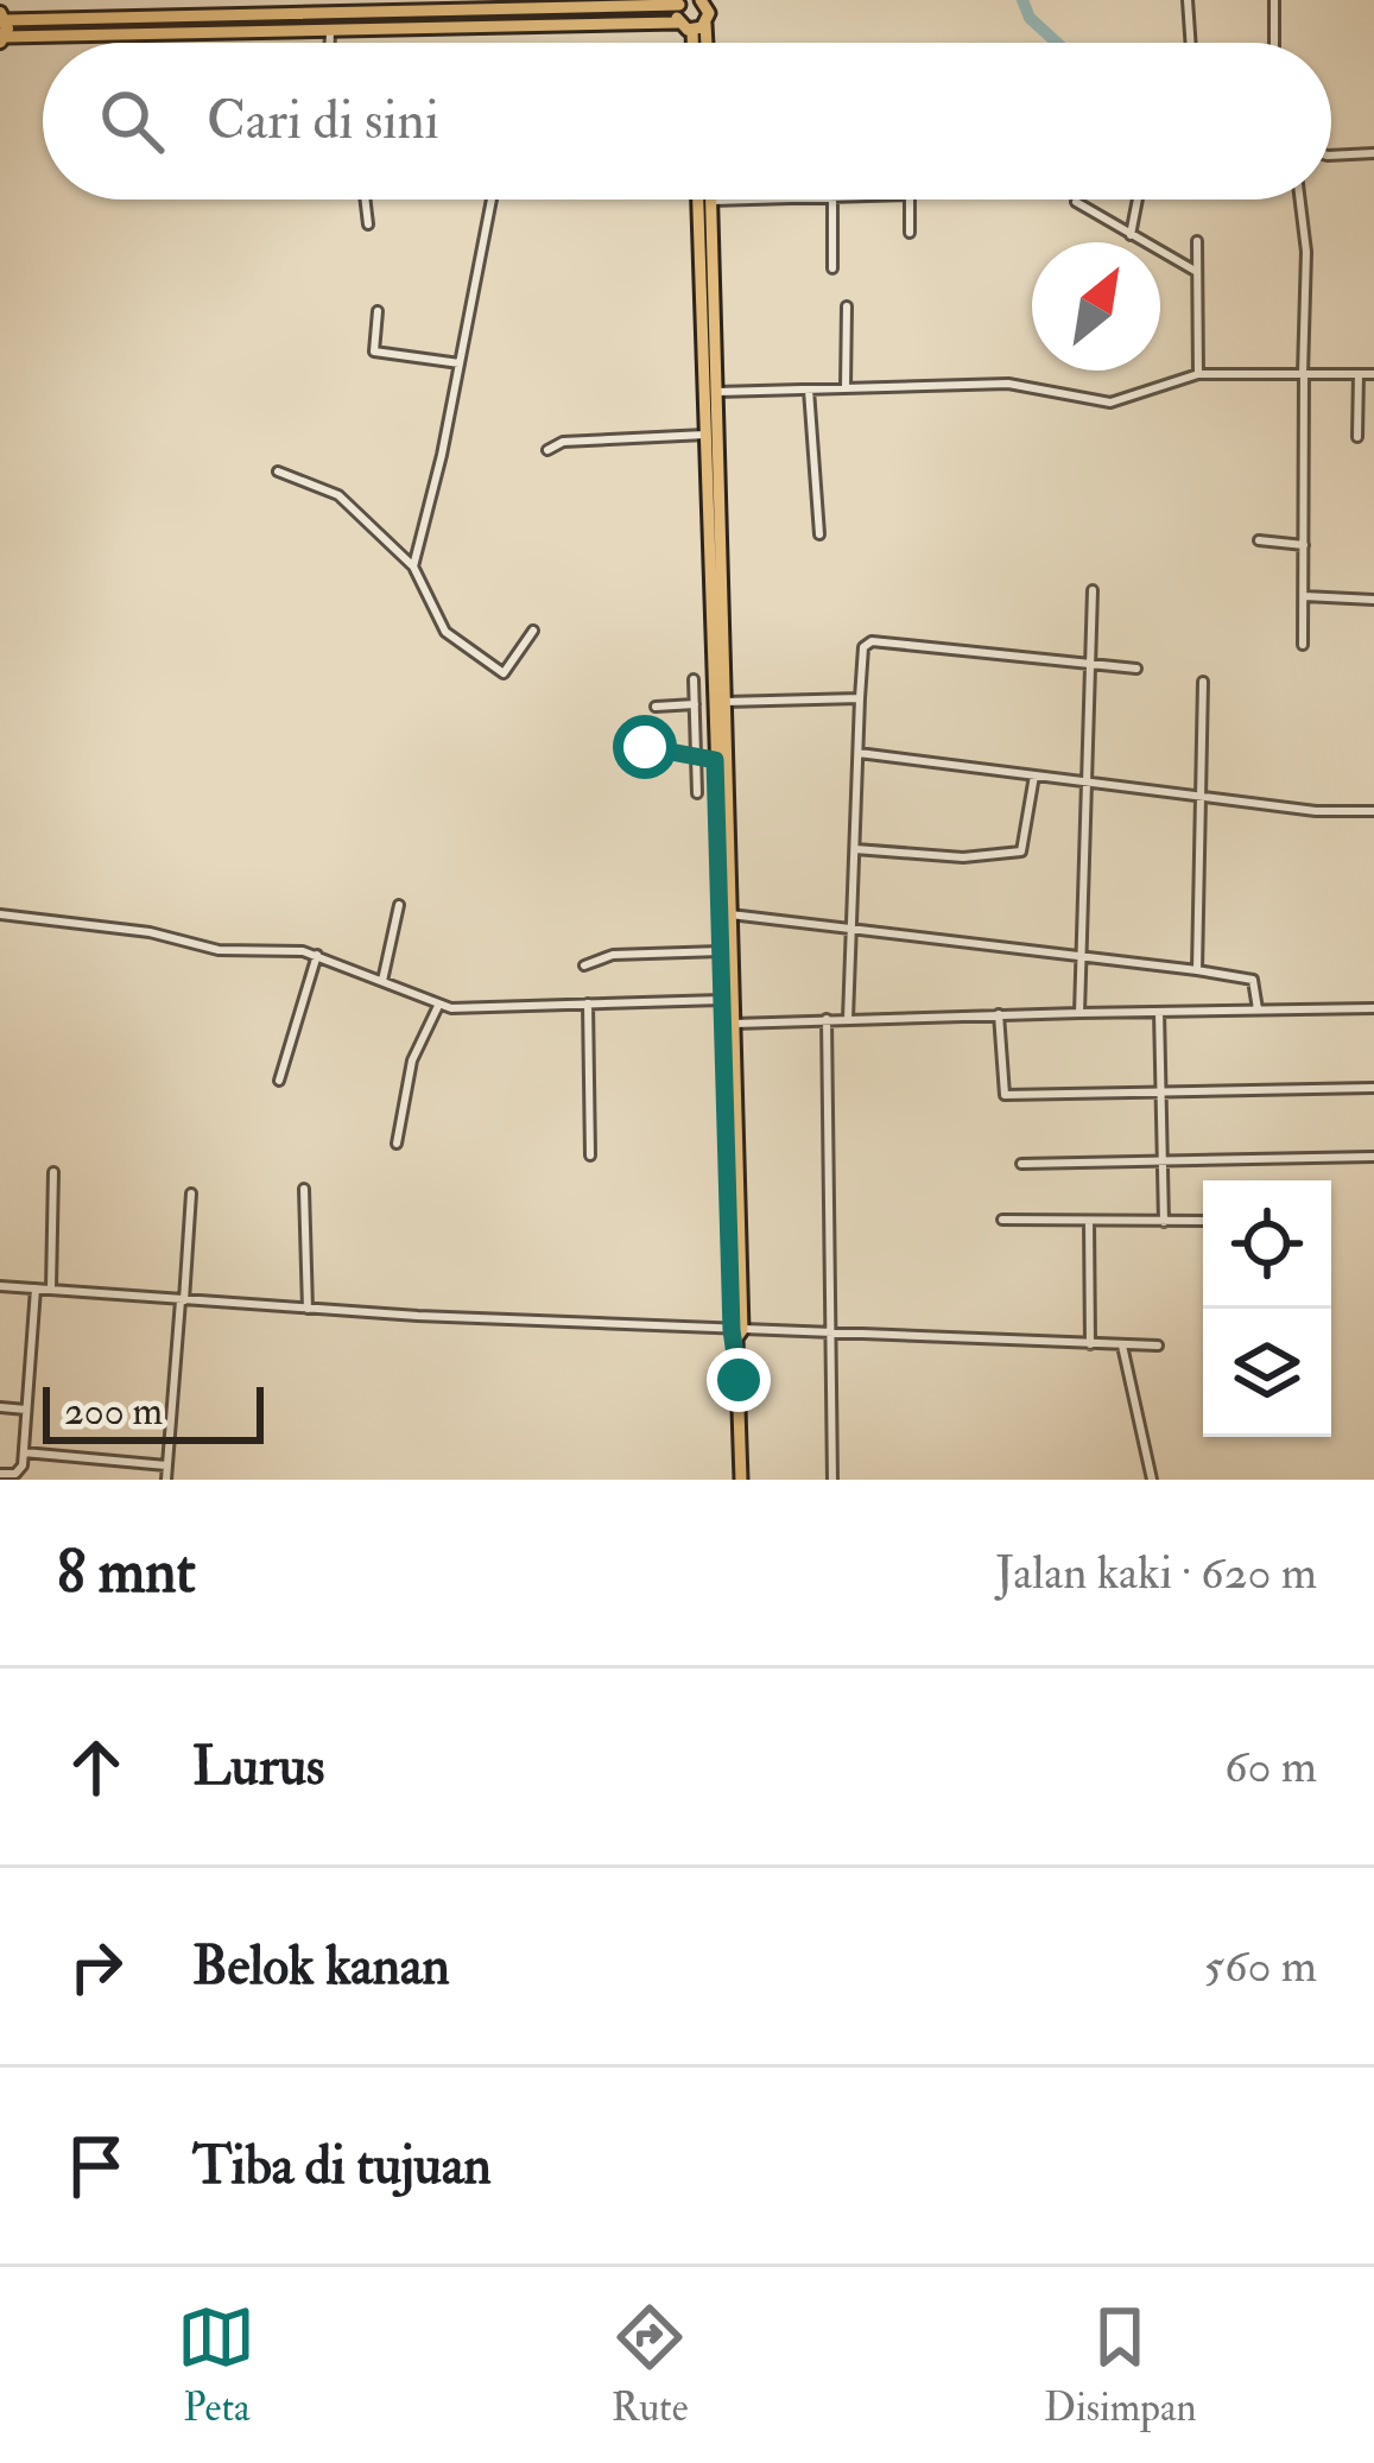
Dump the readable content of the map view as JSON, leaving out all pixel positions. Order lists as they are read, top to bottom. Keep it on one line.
{"scale_bar":"200 m","north":"top right","page":{"search":"Cari di sini","scale":"200 m","heading":["8 mnt","Jalan kaki · 620 m"],"list":[["Lurus","60 m"],["Belok kanan","560 m"],"Tiba di tujuan"],"nav":["Peta","Rute","Disimpan"]}}
